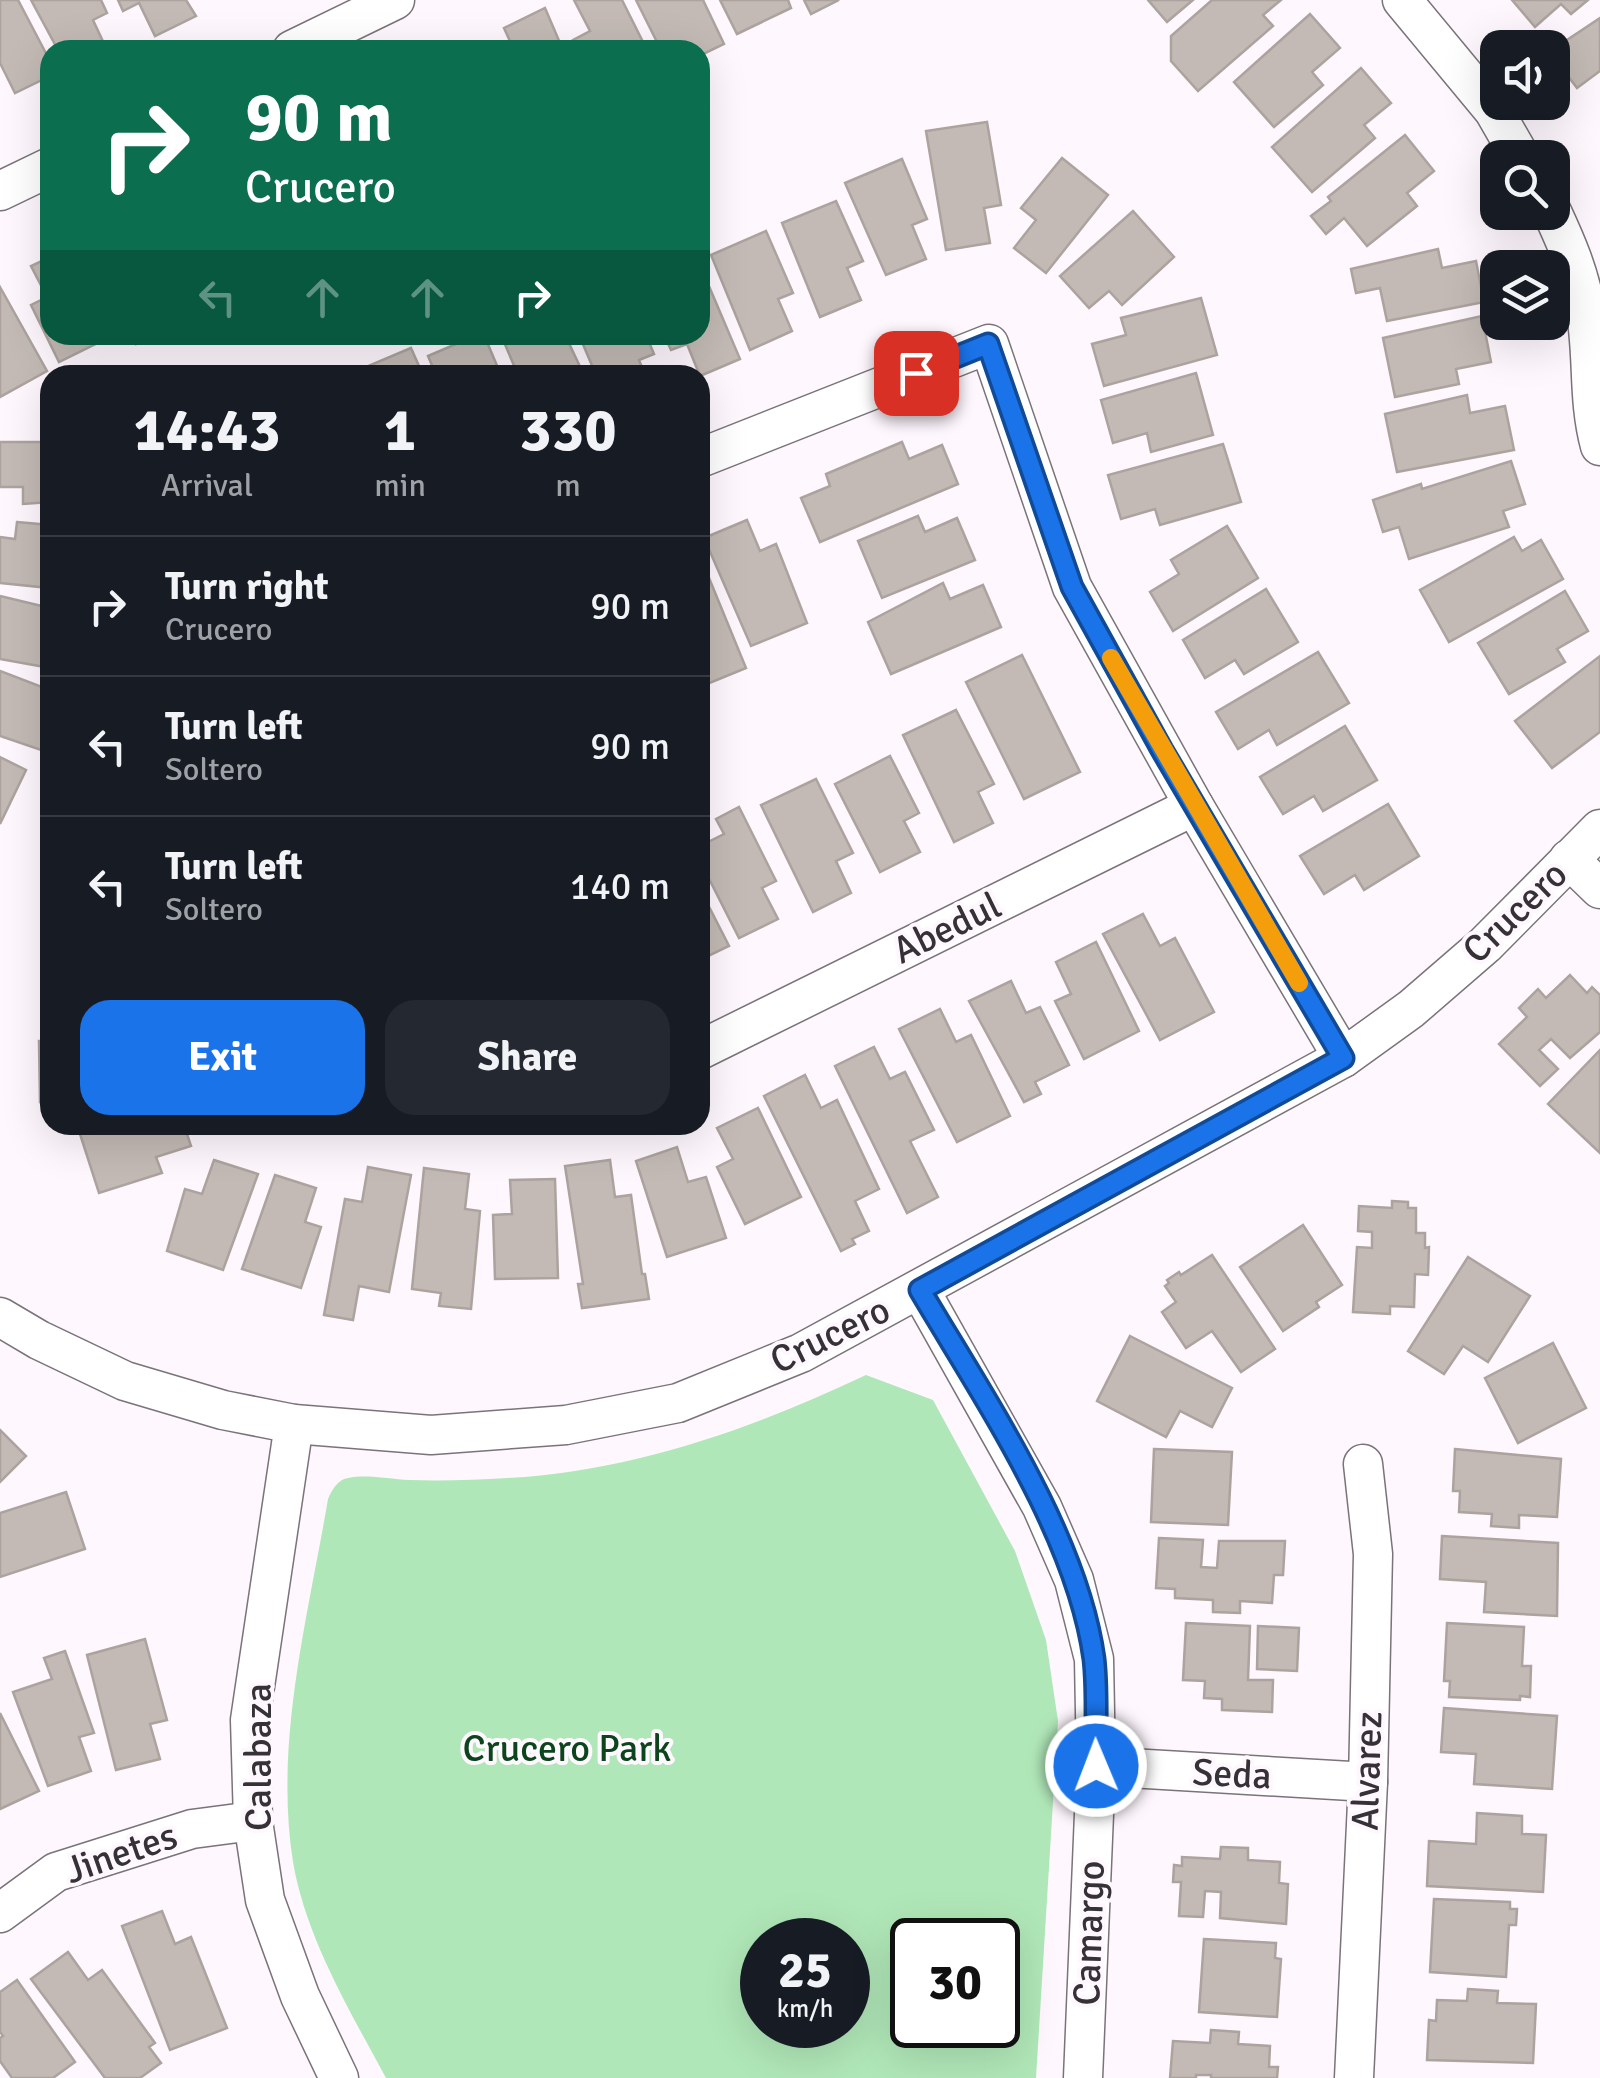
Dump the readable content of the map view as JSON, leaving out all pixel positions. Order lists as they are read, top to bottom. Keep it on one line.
{"streets":{"street":["Crucero","Abedul","Calabaza","Alvarez","Seda","Jinetes","Camargo"]},"crossings":[["Crucero","Calabaza"],["Crucero","Camargo"],["Calabaza","Jinetes"],["Alvarez","Seda"],["Seda","Camargo"]],"parks":["Crucero Park"],"page":{"turn":["90 m","Crucero"],"eta":["14:43","Arrival","1","min","330","m"],"list":[{"name":"Turn right","note":"Crucero","value":"90 m"},{"name":"Turn left","note":"Soltero","value":"90 m"},{"name":"Turn left","note":"Soltero","value":"140 m"}],"buttons":["Exit","Share"],"speed":"25 km/h","limit":"30"}}
